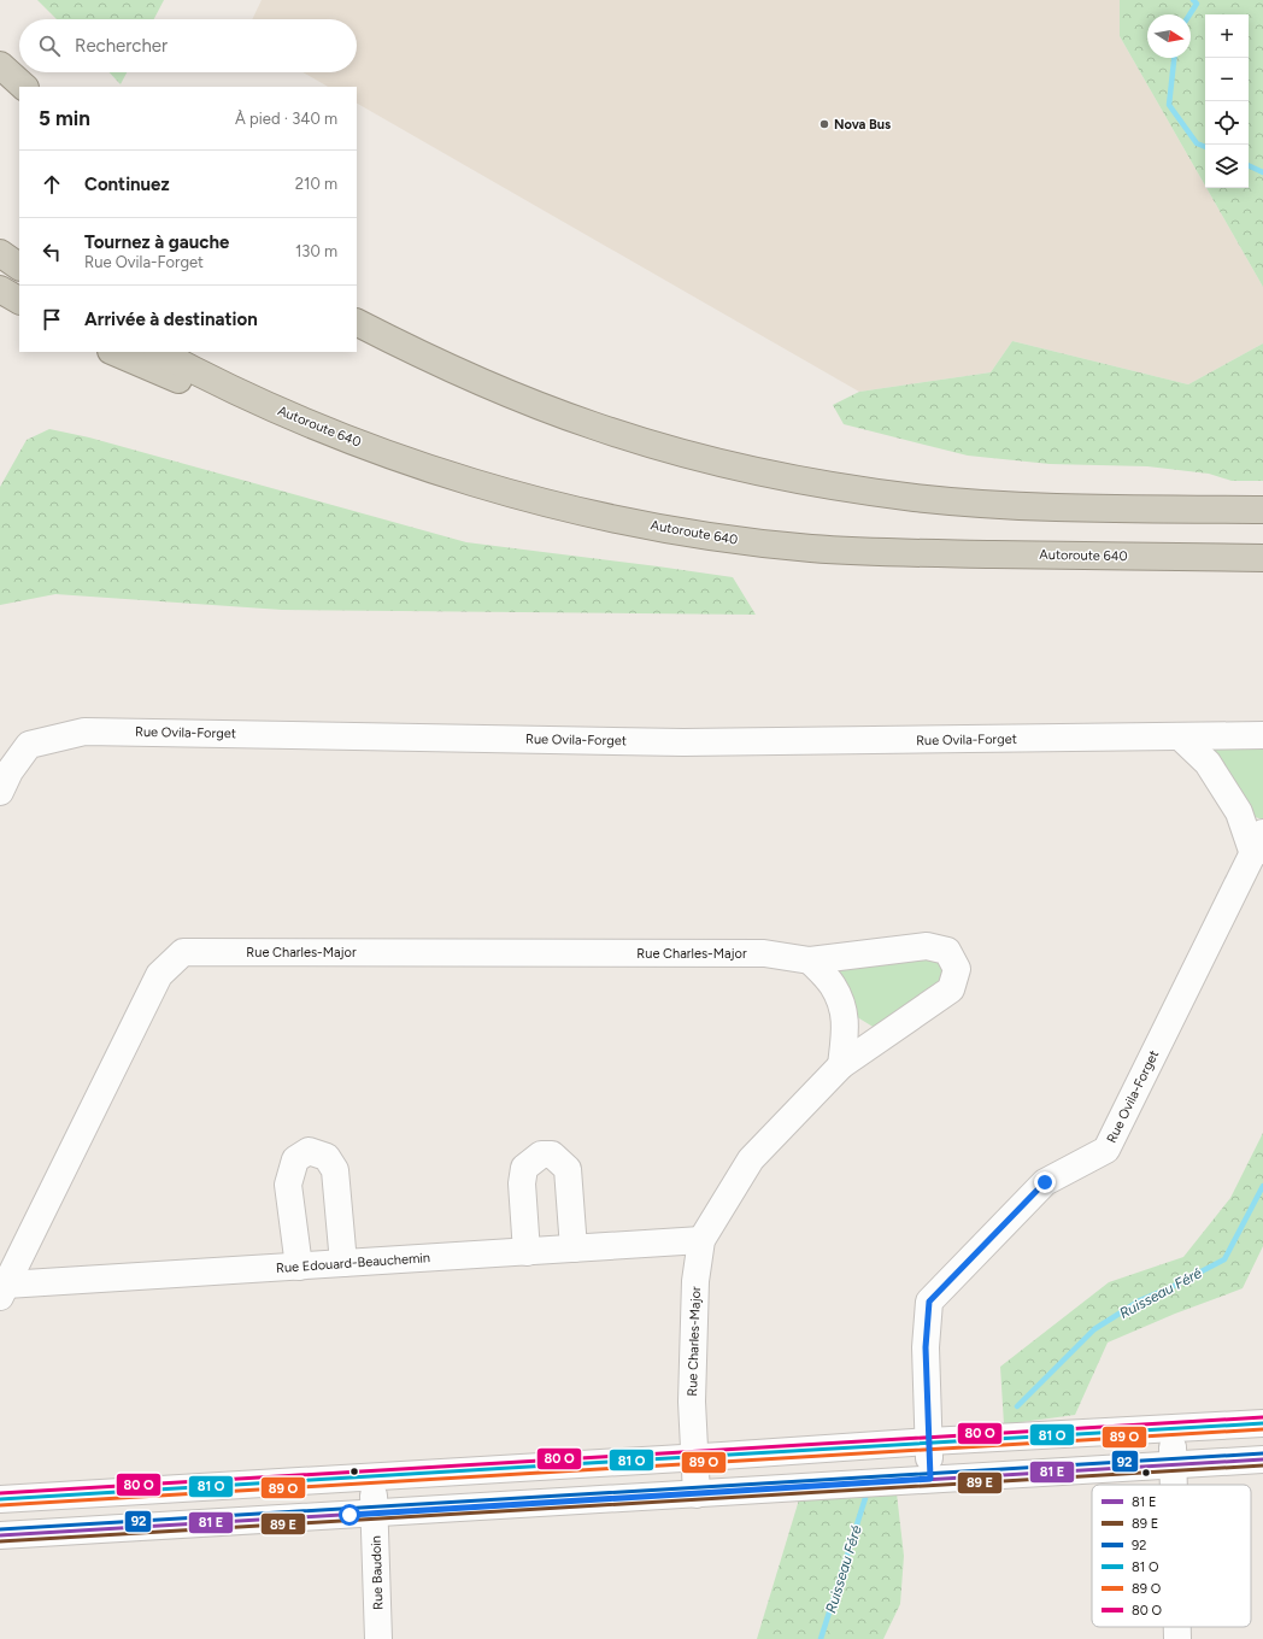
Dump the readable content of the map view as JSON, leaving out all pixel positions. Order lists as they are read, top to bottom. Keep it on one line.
{"streets":{"highway":["Autoroute 640"],"street":["Rue Ovila-Forget","Rue Charles-Major","Rue Edouard-Beauchemin","Rue Baudoin"]},"crossings":[["Rue Charles-Major","Rue Edouard-Beauchemin"]],"water":["Ruisseau Féré"],"places":["Nova Bus"],"lines":["transit line 92"],"legend":["81 E","89 E","92","81 O","89 O","80 O"],"north":"right","page":{"map_buttons":["+","−"],"search":"Rechercher","heading":["5 min","À pied · 340 m"],"list":[["Continuez","210 m"],["Tournez à gauche","Rue Ovila-Forget","130 m"],"Arrivée à destination"]}}
